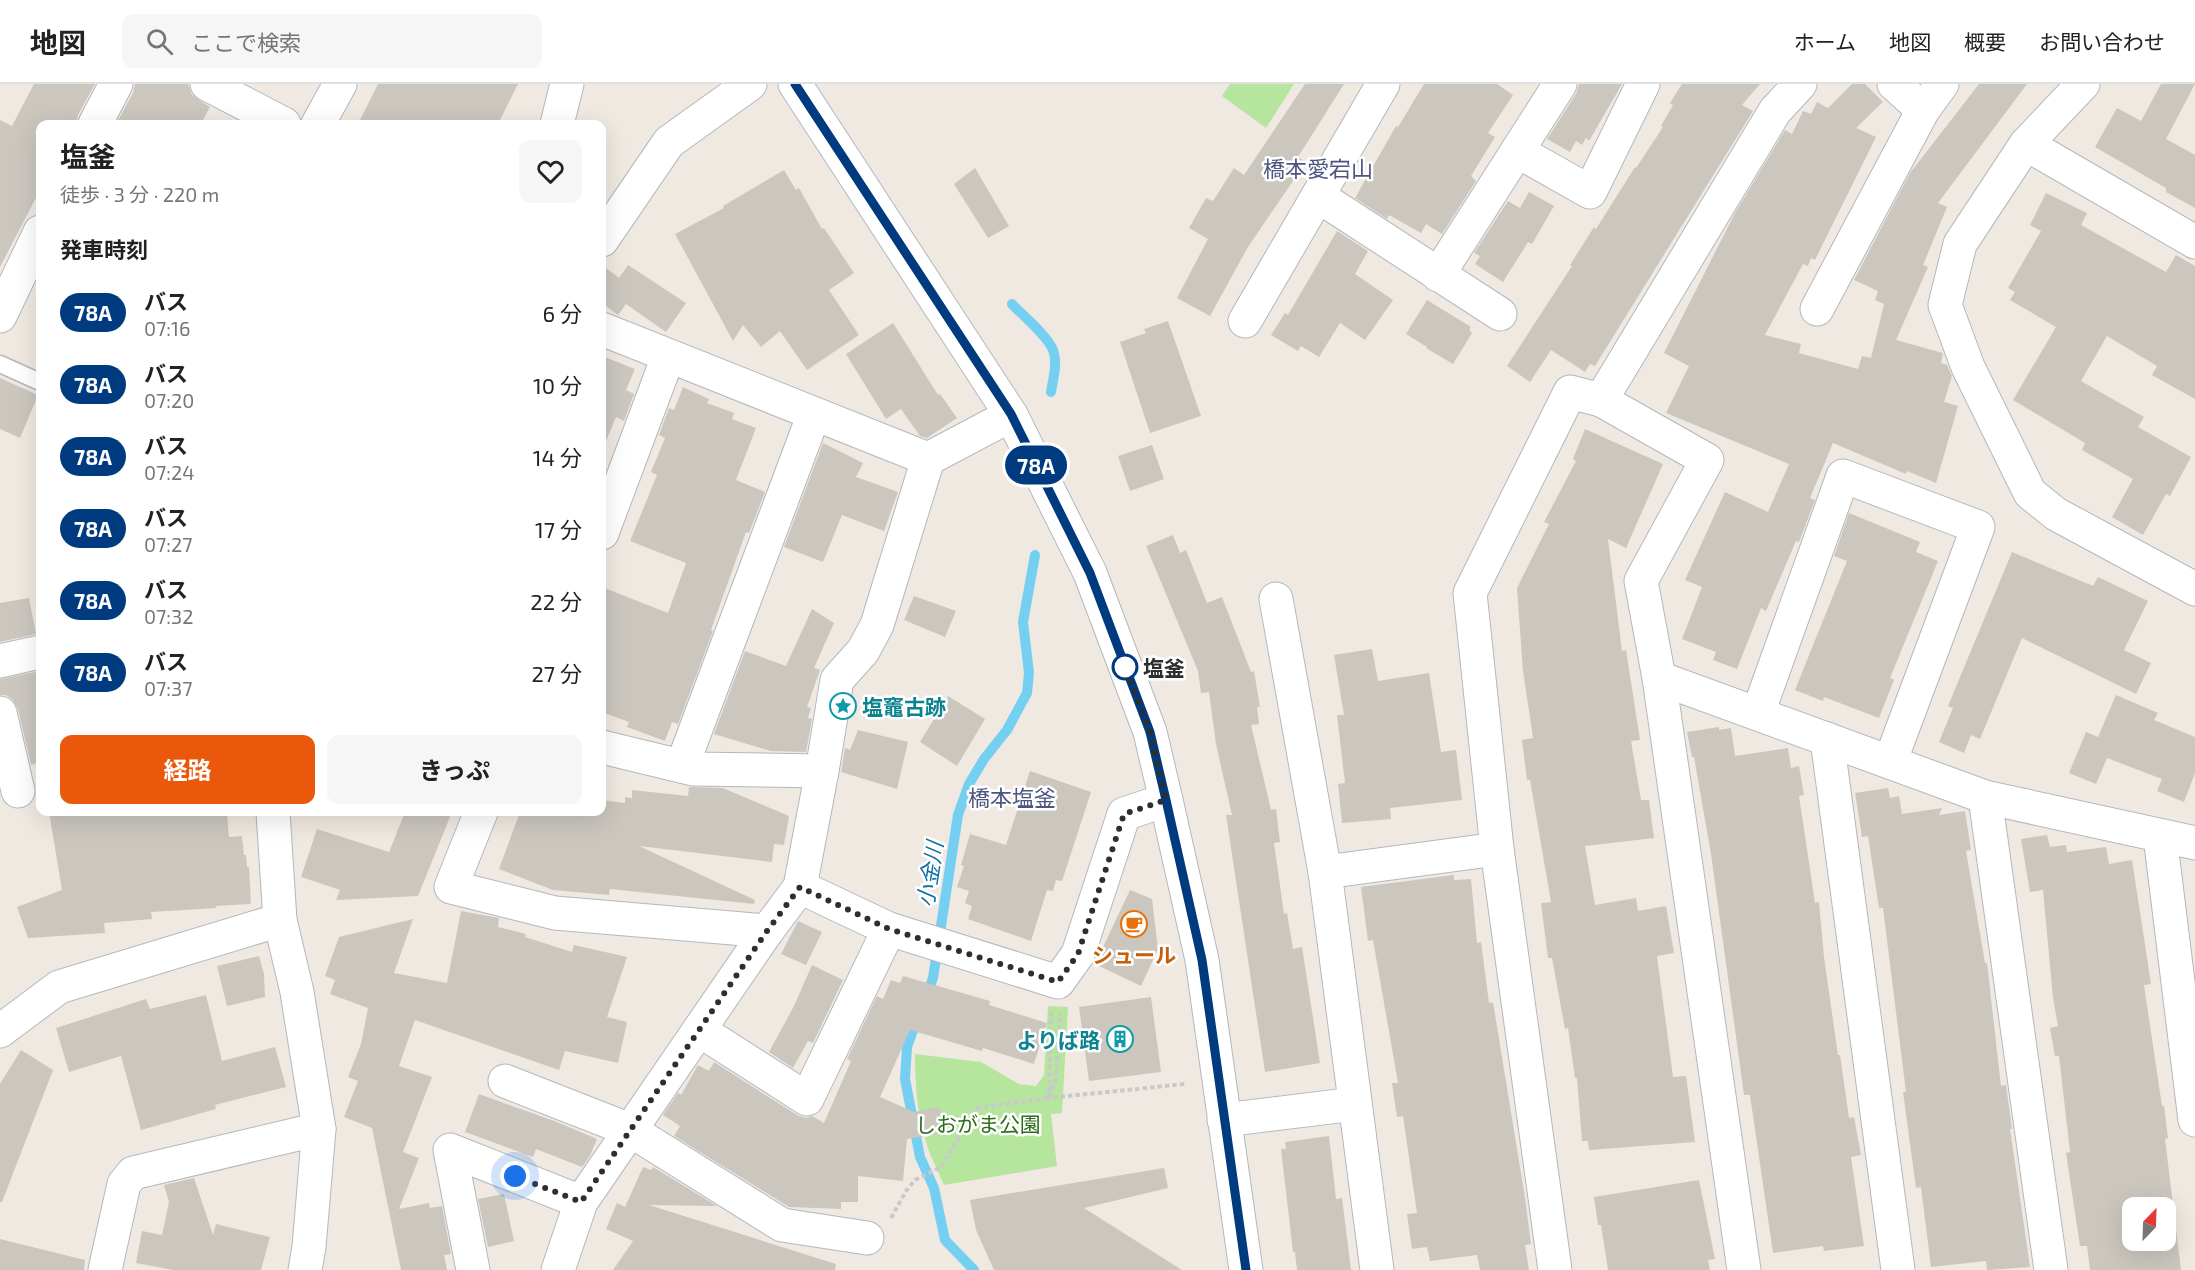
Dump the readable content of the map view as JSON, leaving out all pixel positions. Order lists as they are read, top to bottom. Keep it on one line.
{"districts":["橋本愛宕山","橋本塩釜"],"water":["小金川"],"parks":["しおがま公園"],"places":{"other":["塩釜"],"place":["塩竈古跡"],"cafe":["シュール"],"building":["よりば路"]},"lines":["bus line 78A"],"north":"top right","page":{"header":"地図","search":"ここで検索","nav":["ホーム","地図","概要","お問い合わせ"],"on_map":"78A","heading":[["塩釜","徒歩 · 3 分 · 220 m"],"発車時刻"],"list":[{"mark":"78A","name":"バス","note":"07:16","value":"6 分"},{"mark":"78A","name":"バス","note":"07:20","value":"10 分"},{"mark":"78A","name":"バス","note":"07:24","value":"14 分"},{"mark":"78A","name":"バス","note":"07:27","value":"17 分"},{"mark":"78A","name":"バス","note":"07:32","value":"22 分"},{"mark":"78A","name":"バス","note":"07:37","value":"27 分"}],"buttons":["経路","きっぷ"]}}
